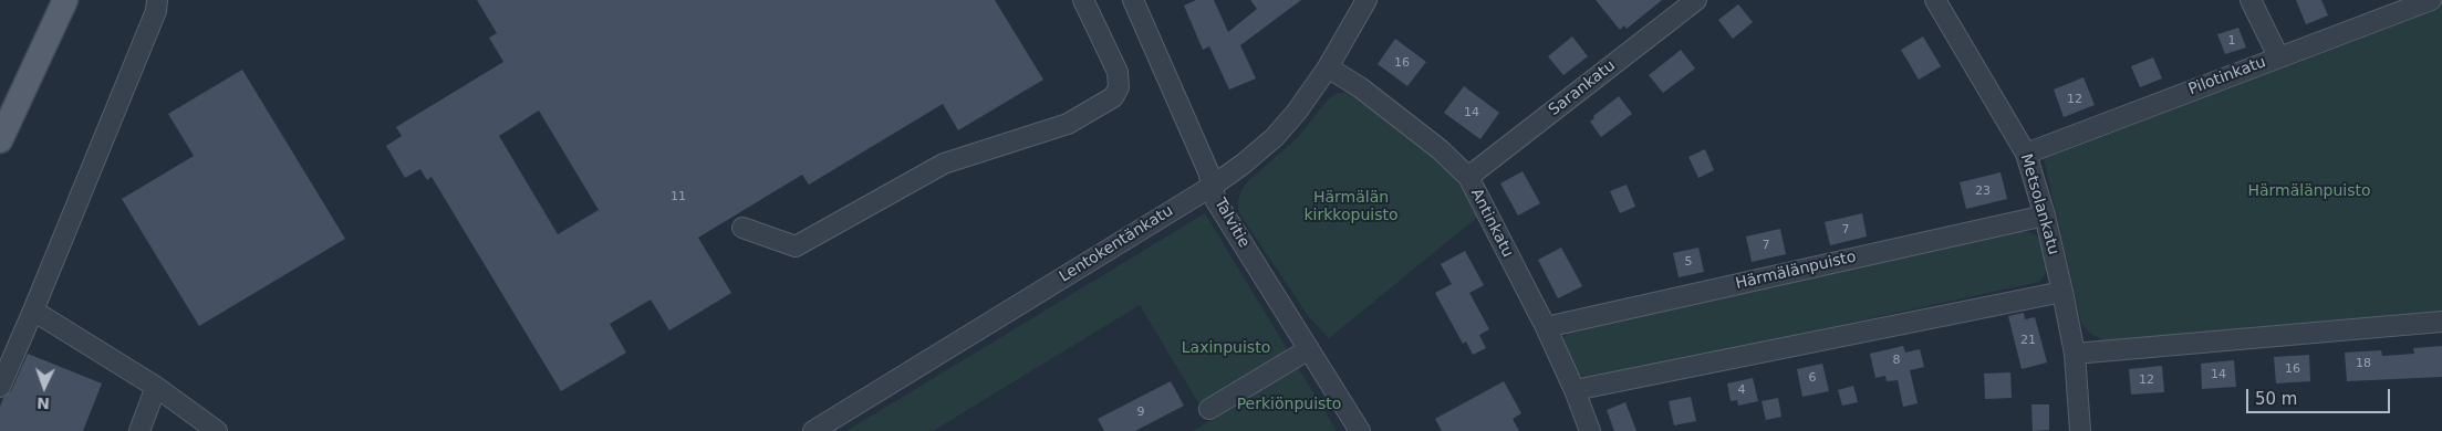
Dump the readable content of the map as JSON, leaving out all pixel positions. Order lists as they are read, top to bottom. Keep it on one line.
{"streets":{"street":["Pilotinkatu","Sarankatu","Metsolankatu","Talvitie","Antinkatu","Lentokentänkatu","Härmälänpuisto"]},"crossings":[["Pilotinkatu","Metsolankatu"],["Sarankatu","Antinkatu"],["Metsolankatu","Härmälänpuisto"],["Talvitie","Lentokentänkatu"],["Antinkatu","Lentokentänkatu"],["Antinkatu","Härmälänpuisto"]],"parks":["Härmälänpuisto","Härmälän kirkkopuisto","Laxinpuisto","Perkiönpuisto"],"house_numbers":["1","16","12","14","23","11","7","7","5","21","8","18","16","14","6","12","4","9"],"scale_bar":"50 m","north":"bottom"}
